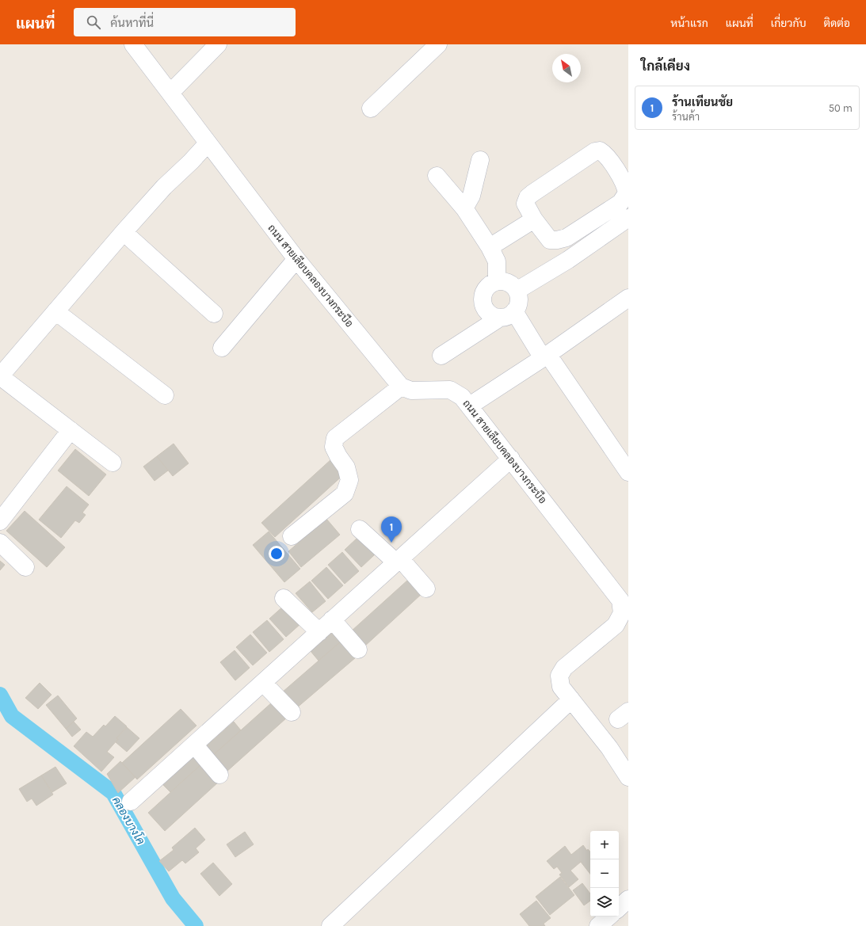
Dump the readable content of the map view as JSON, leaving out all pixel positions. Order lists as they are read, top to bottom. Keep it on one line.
{"streets":{"street":["ถนน สายเลียบคลองบางกระบือ"]},"water":["คลองบางโค"],"north":"top left","page":{"header":"แผนที่","search":"ค้นหาที่นี่","nav":["หน้าแรก","แผนที่","เกี่ยวกับ","ติดต่อ"],"heading":"ใกล้เคียง","list":[{"mark":"1","name":"ร้านเทียนชัย","note":"ร้านค้า","value":"50 m"}],"pins":"1","map_buttons":["+","−"]}}
